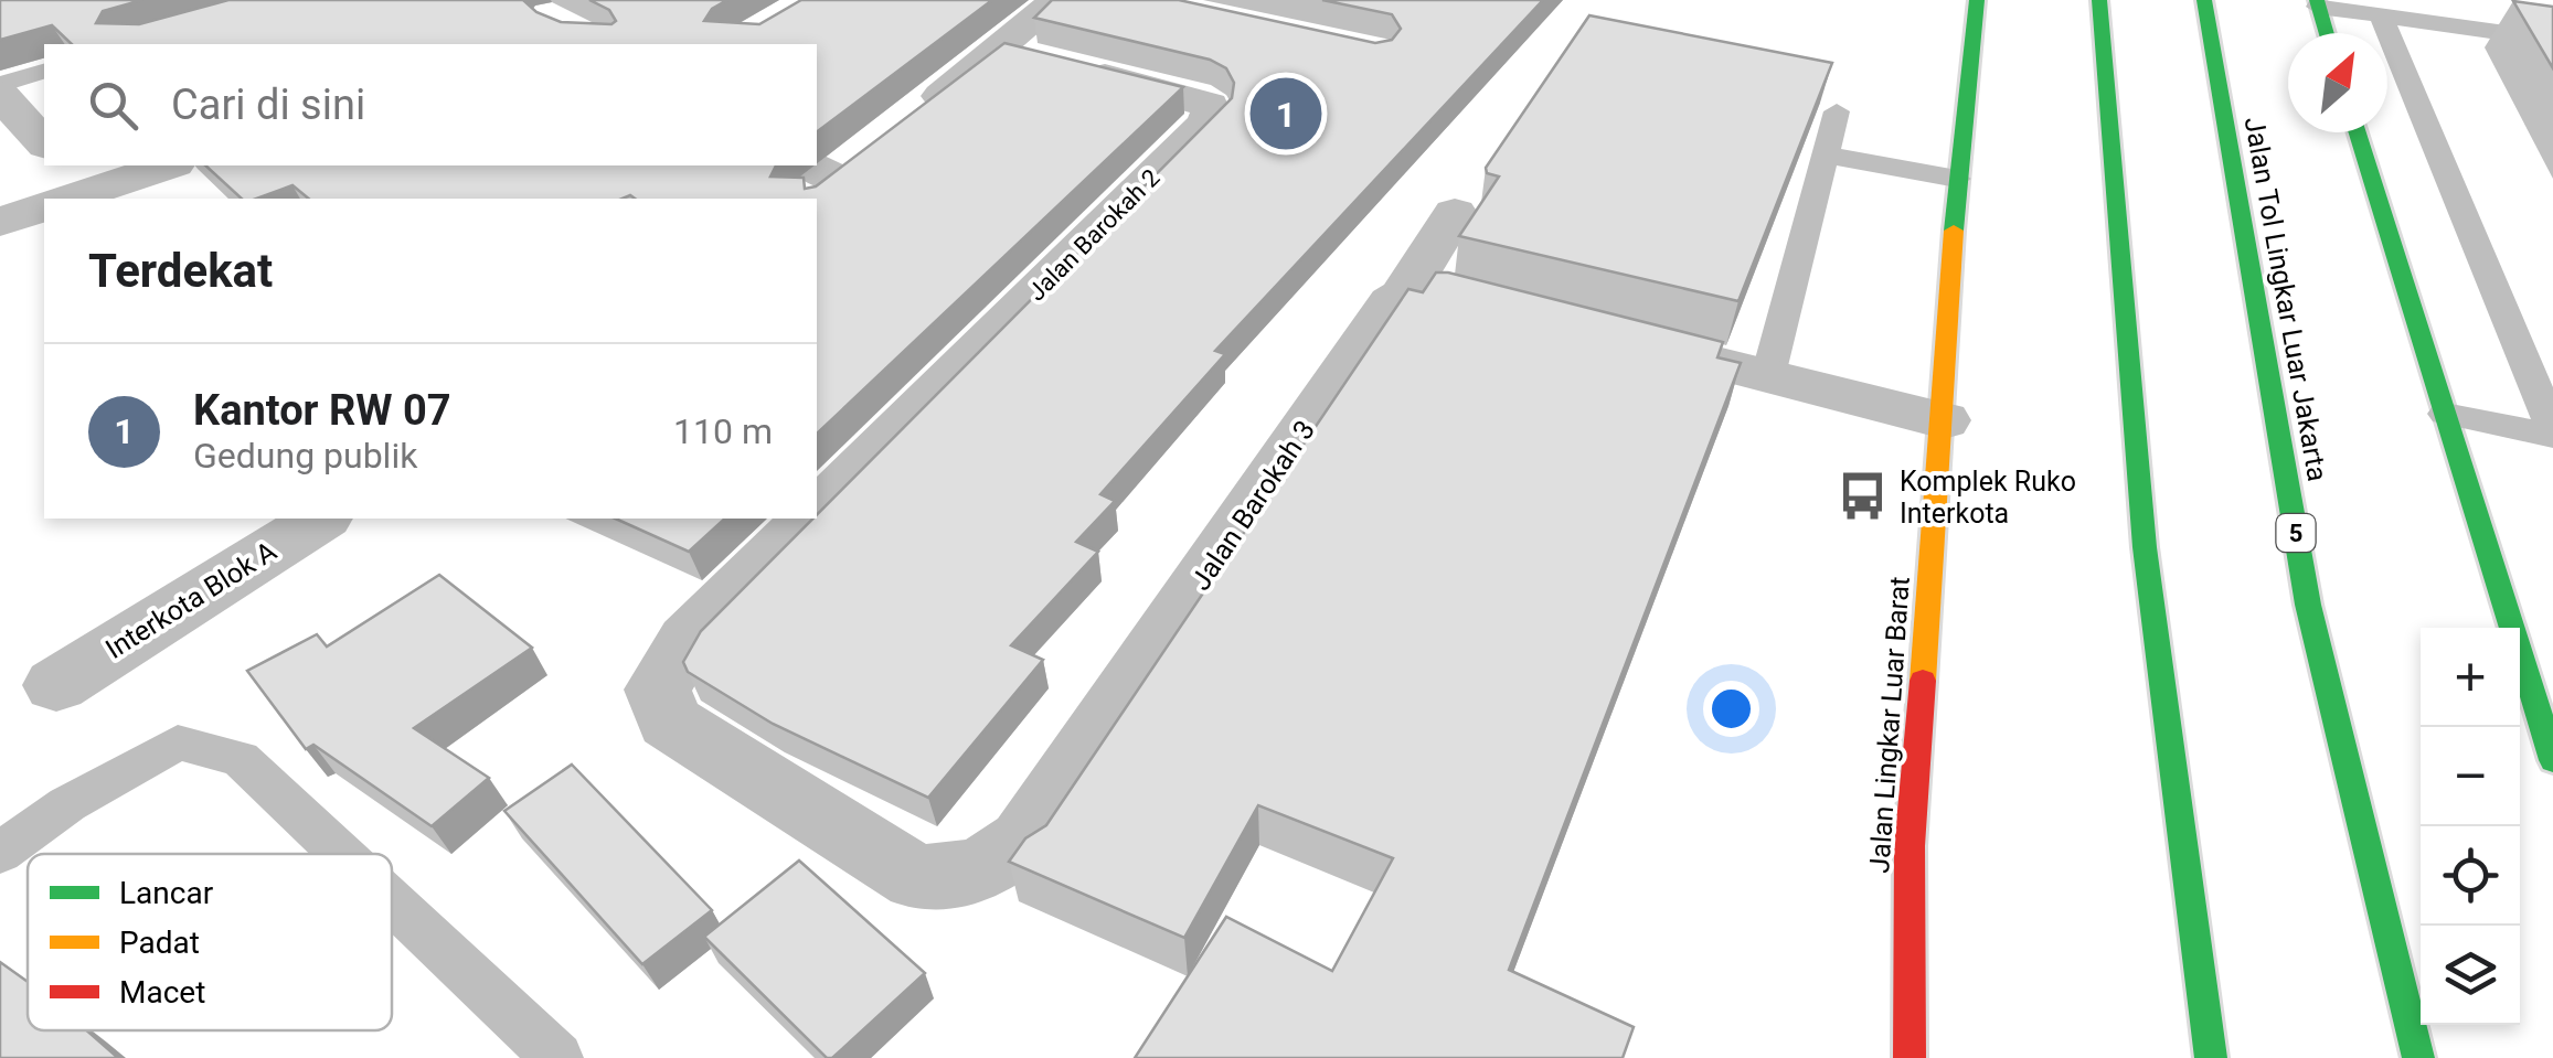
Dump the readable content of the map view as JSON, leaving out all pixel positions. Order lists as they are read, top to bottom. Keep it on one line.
{"streets":{"main road":["Jalan Tol Lingkar Luar Jakarta","5","Jalan Lingkar Luar Barat"],"street":["Jalan Barokah 2","Jalan Barokah 3","Interkota Blok A"]},"crossings":[["Jalan Barokah 2","Jalan Barokah 3"]],"places":{"bus stop":["Komplek Ruko Interkota"]},"legend":["Lancar","Padat","Macet"],"north":"top right","page":{"search":"Cari di sini","pins":"1","heading":"Terdekat","list":[{"mark":"1","name":"Kantor RW 07","note":"Gedung publik","value":"110 m"}],"map_buttons":["+","−"]}}
